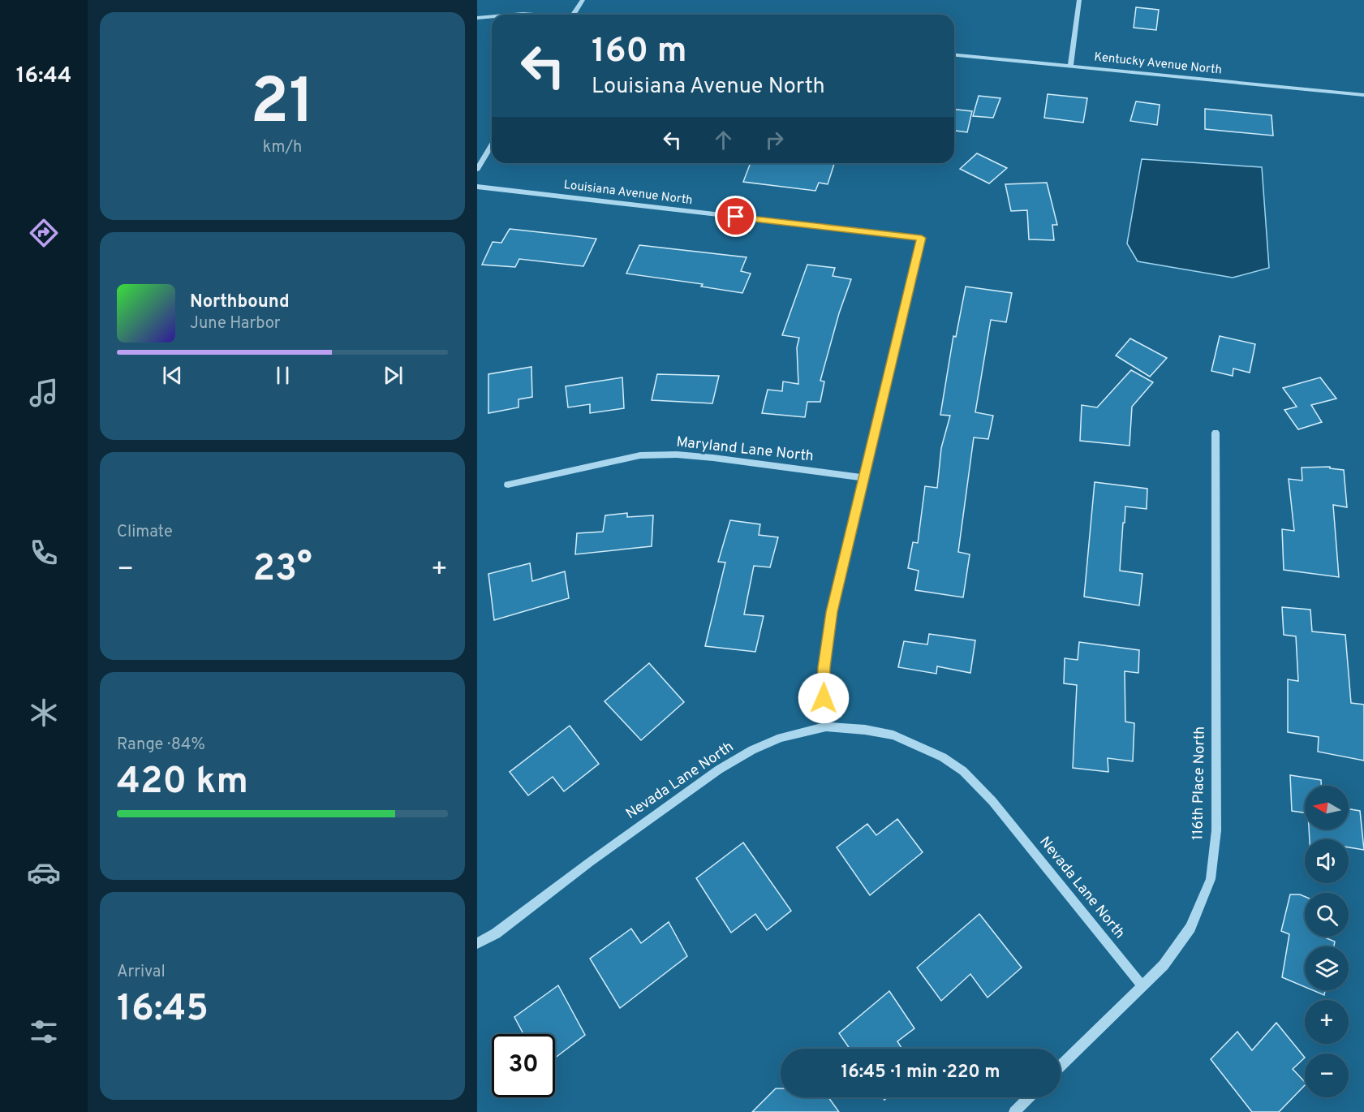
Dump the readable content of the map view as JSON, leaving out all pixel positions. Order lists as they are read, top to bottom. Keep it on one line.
{"streets":{"street":["Kentucky Avenue North","Louisiana Avenue North","Maryland Lane North","Nevada Lane North","116th Place North"]},"crossings":[["Louisiana Avenue North","Maryland Lane North"],["Nevada Lane North","116th Place North"]],"north":"left","page":{"tabs":"16:44","tile":[["21","km/h"],"Climate",["Range · 84%","420 km"],["Arrival","16:45"]],"turn":["160 m","Louisiana Avenue North"],"song":["Northbound","June Harbor"],"heat":["−","23°","+"],"map_buttons":["+","−"],"limit":"30","trip":"16:45 · 1 min · 220 m"}}
